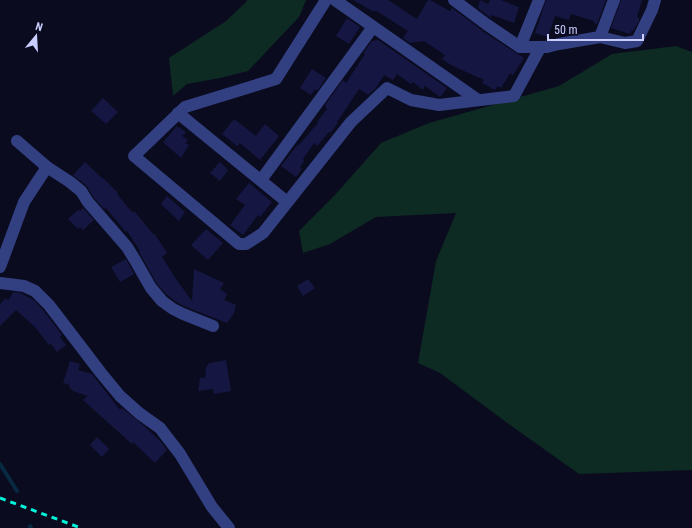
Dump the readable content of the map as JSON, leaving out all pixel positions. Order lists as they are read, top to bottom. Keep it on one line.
{"scale_bar":"50 m","north":"top"}
